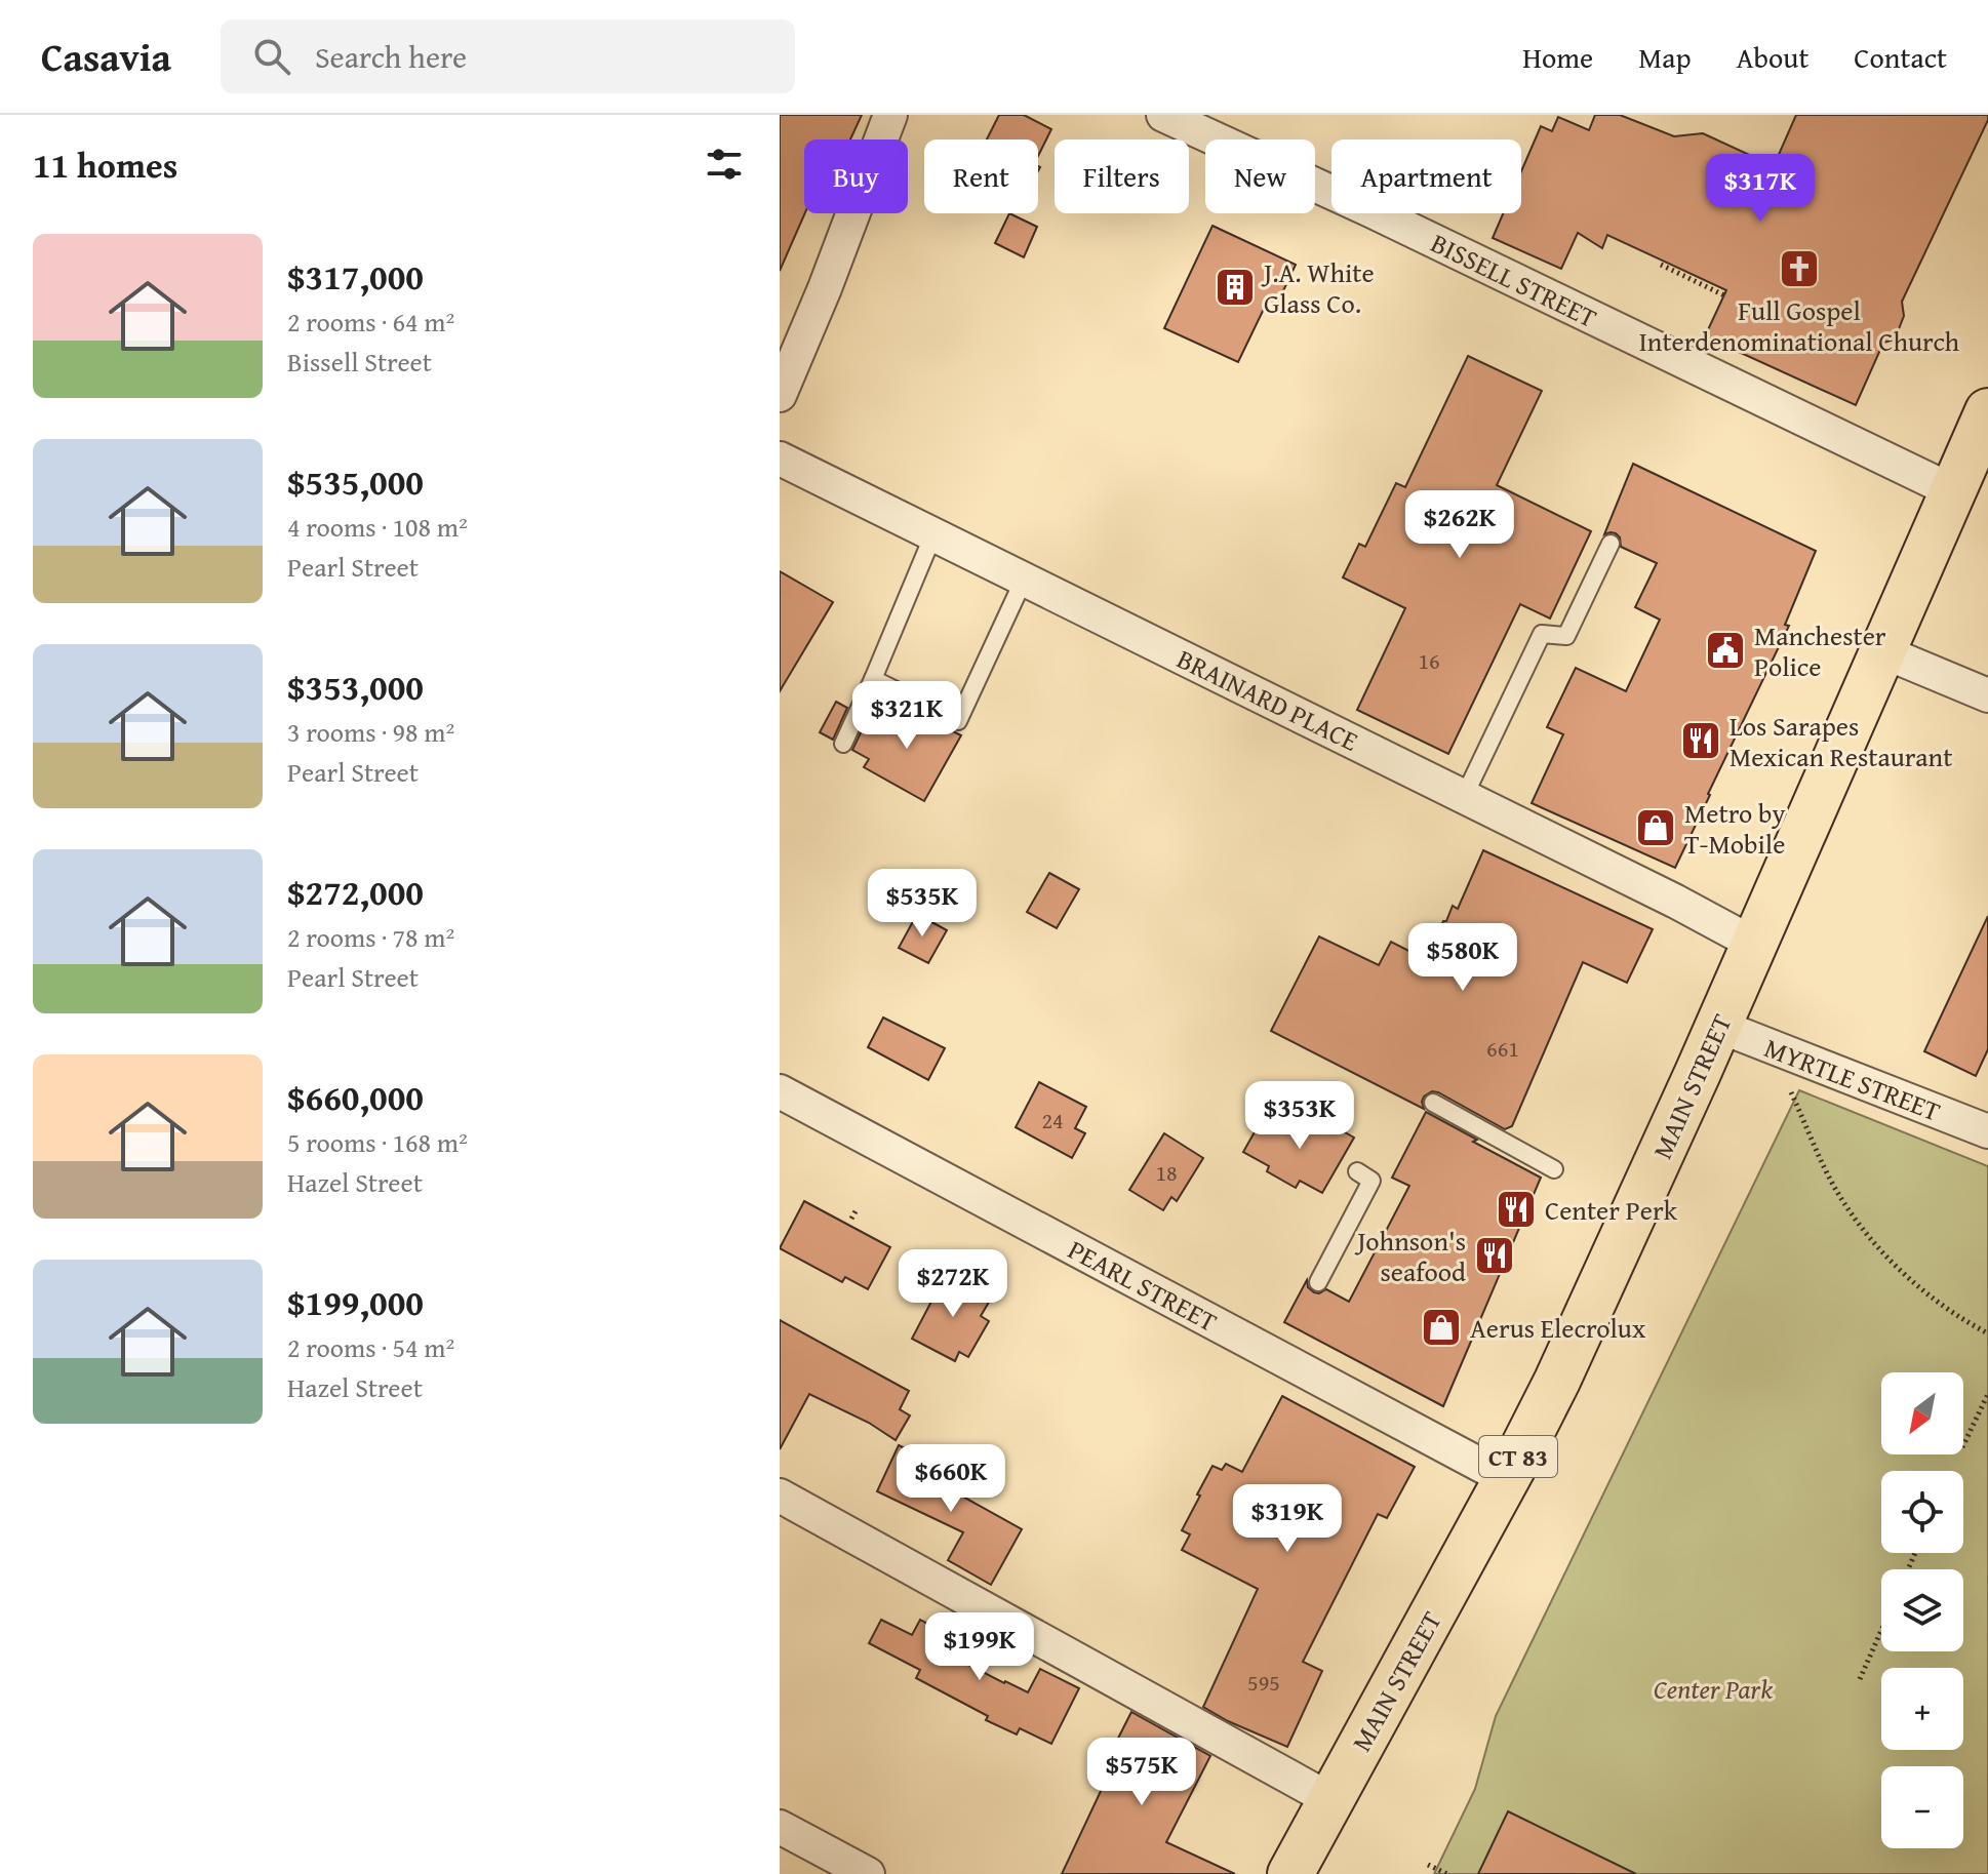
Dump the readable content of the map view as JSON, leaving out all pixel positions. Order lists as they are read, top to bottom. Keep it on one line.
{"streets":{"main road":["MAIN STREET","CT 83"],"street":["BISSELL STREET","BRAINARD PLACE","MYRTLE STREET","PEARL STREET"]},"crossings":[["BISSELL STREET","MAIN STREET"],["BRAINARD PLACE","MAIN STREET"],["MYRTLE STREET","MAIN STREET"],["MAIN STREET","PEARL STREET"]],"parks":["Center Park"],"places":{"church":["Full Gospel Interdenominational Church"],"building":["J.A. White Glass Co."],"public building":["Manchester Police"],"restaurant":["Los Sarapes Mexican Restaurant","Center Perk","Johnson's seafood"],"shop":["Metro by T-Mobile","Aerus Elecrolux"]},"house_numbers":["16","661","24","18","595"],"north":"bottom left","page":{"header":"Casavia","search":"Search here","nav":["Home","Map","About","Contact"],"heading":"11 homes","chip":["Buy","Rent","Filters","New","Apartment"],"price":["$317K","$262K","$321K","$535K","$580K","$353K","$272K","$660K","$319K","$199K","$575K"],"list":[{"name":"$317,000","note":"2 rooms · 64 m² · Bissell Street"},{"name":"$535,000","note":"4 rooms · 108 m² · Pearl Street"},{"name":"$353,000","note":"3 rooms · 98 m² · Pearl Street"},{"name":"$272,000","note":"2 rooms · 78 m² · Pearl Street"},{"name":"$660,000","note":"5 rooms · 168 m² · Hazel Street"},{"name":"$199,000","note":"2 rooms · 54 m² · Hazel Street"}],"map_buttons":["+","−"]}}
